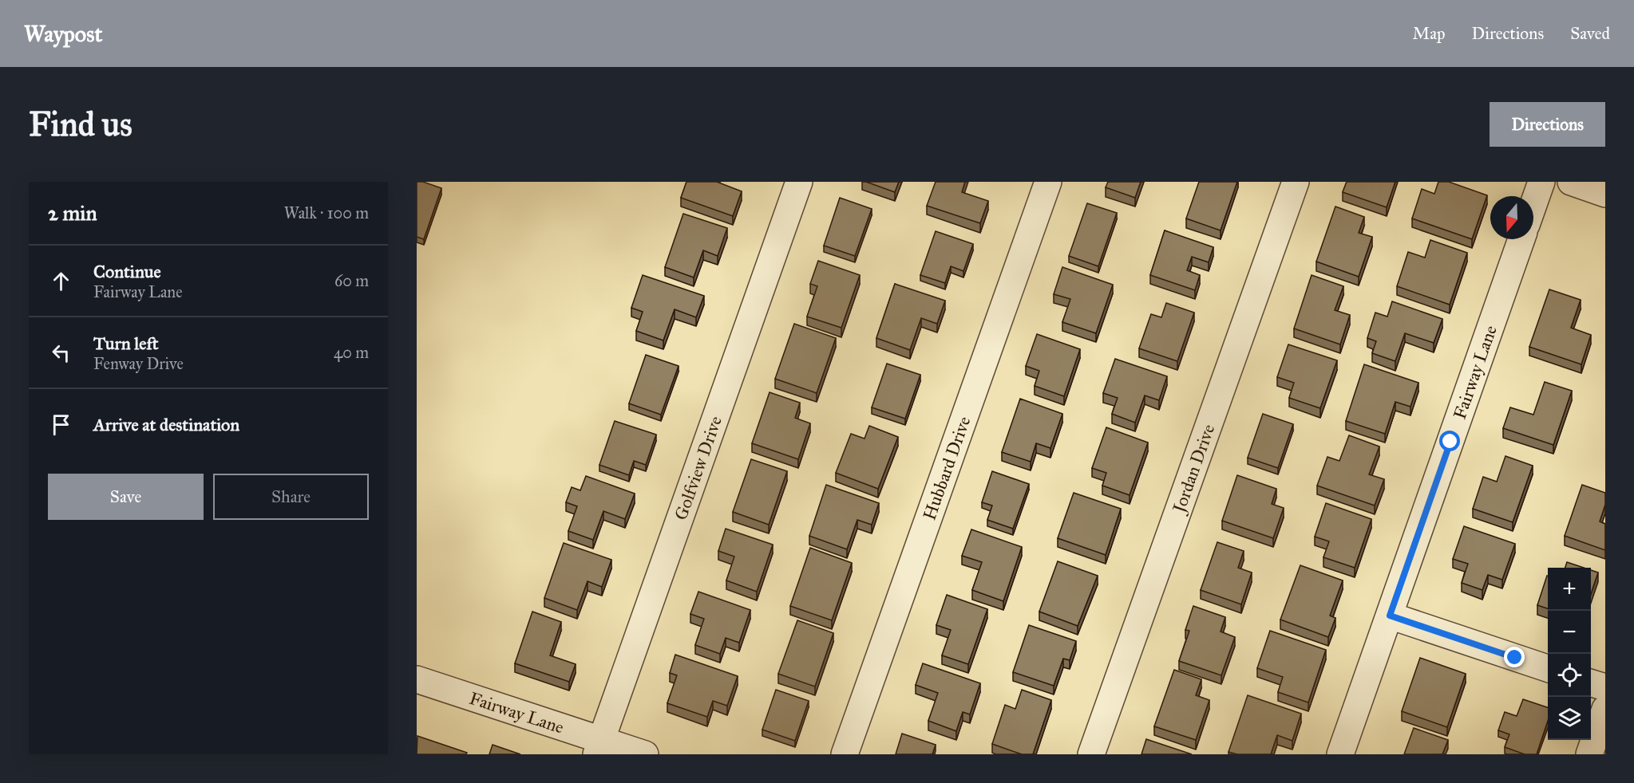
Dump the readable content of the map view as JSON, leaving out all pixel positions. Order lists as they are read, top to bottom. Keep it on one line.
{"streets":{"street":["Fairway Lane","Golfview Drive","Hubbard Drive","Jordan Drive"]},"crossings":[["Fairway Lane","Golfview Drive"]],"north":"bottom","page":{"header":"Waypost","nav":["Map","Directions","Saved"],"buttons":["Directions",["Save","Share"]],"title":"Find us","heading":["2 min","Walk · 100 m"],"list":[["Continue","Fairway Lane","60 m"],["Turn left","Fenway Drive","40 m"],"Arrive at destination"],"map_buttons":["+","−"]}}
